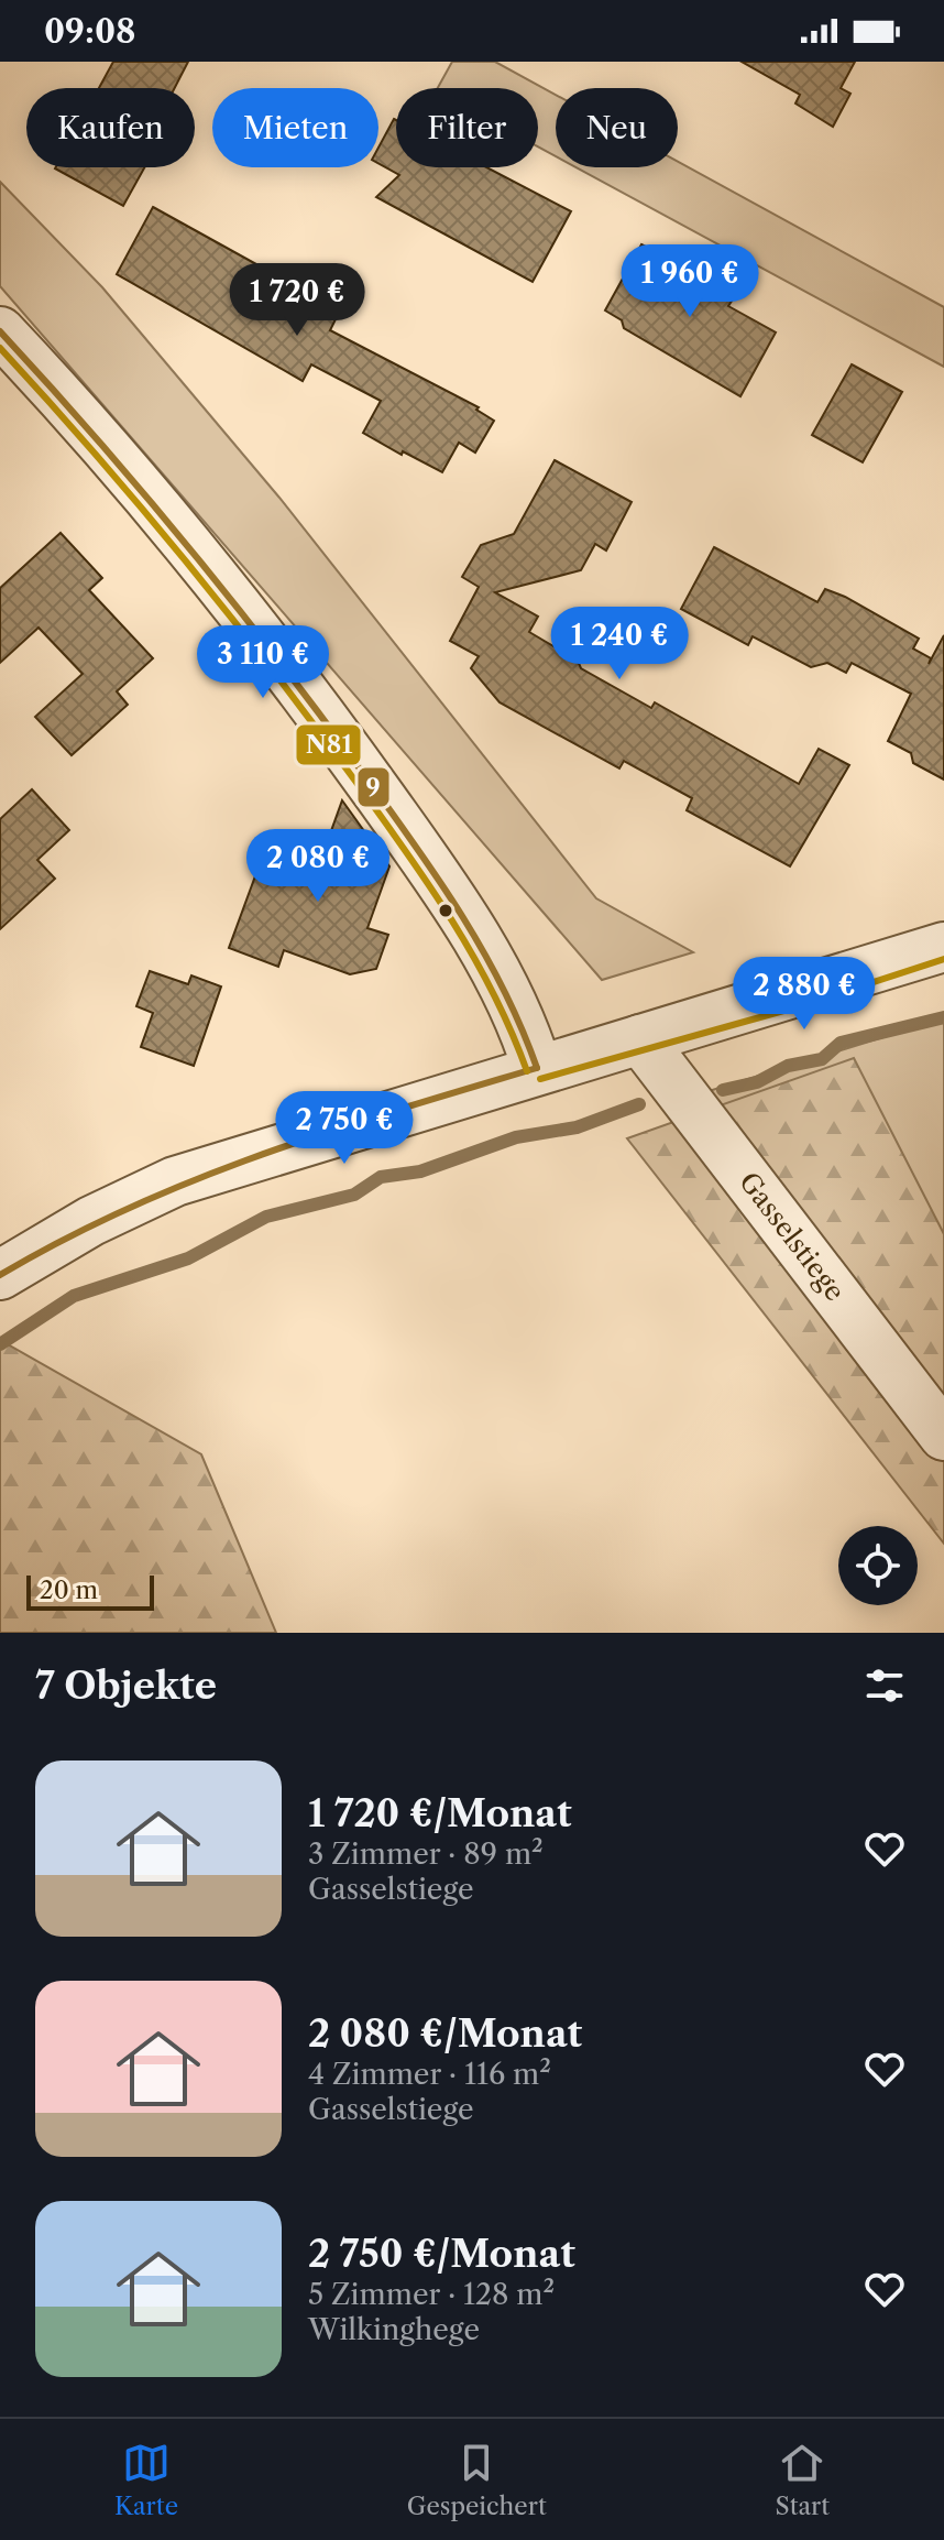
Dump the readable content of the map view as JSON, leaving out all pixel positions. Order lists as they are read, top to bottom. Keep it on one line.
{"streets":{"street":["Gasselstiege"]},"lines":["transit line 9","transit line N81"],"scale_bar":"20 m","page":{"status":"09:08","chip":["Kaufen","Mieten","Filter","Neu"],"price":["1 960 €","1 720 €","1 240 €","3 110 €","2 080 €","2 880 €","2 750 €"],"scale":"20 m","heading":"7 Objekte","list":[{"name":"1 720 €/Monat","note":"3 Zimmer · 89 m² · Gasselstiege"},{"name":"2 080 €/Monat","note":"4 Zimmer · 116 m² · Gasselstiege"},{"name":"2 750 €/Monat","note":"5 Zimmer · 128 m² · Wilkinghege"}],"tabs":["Karte","Gespeichert","Start"]}}
